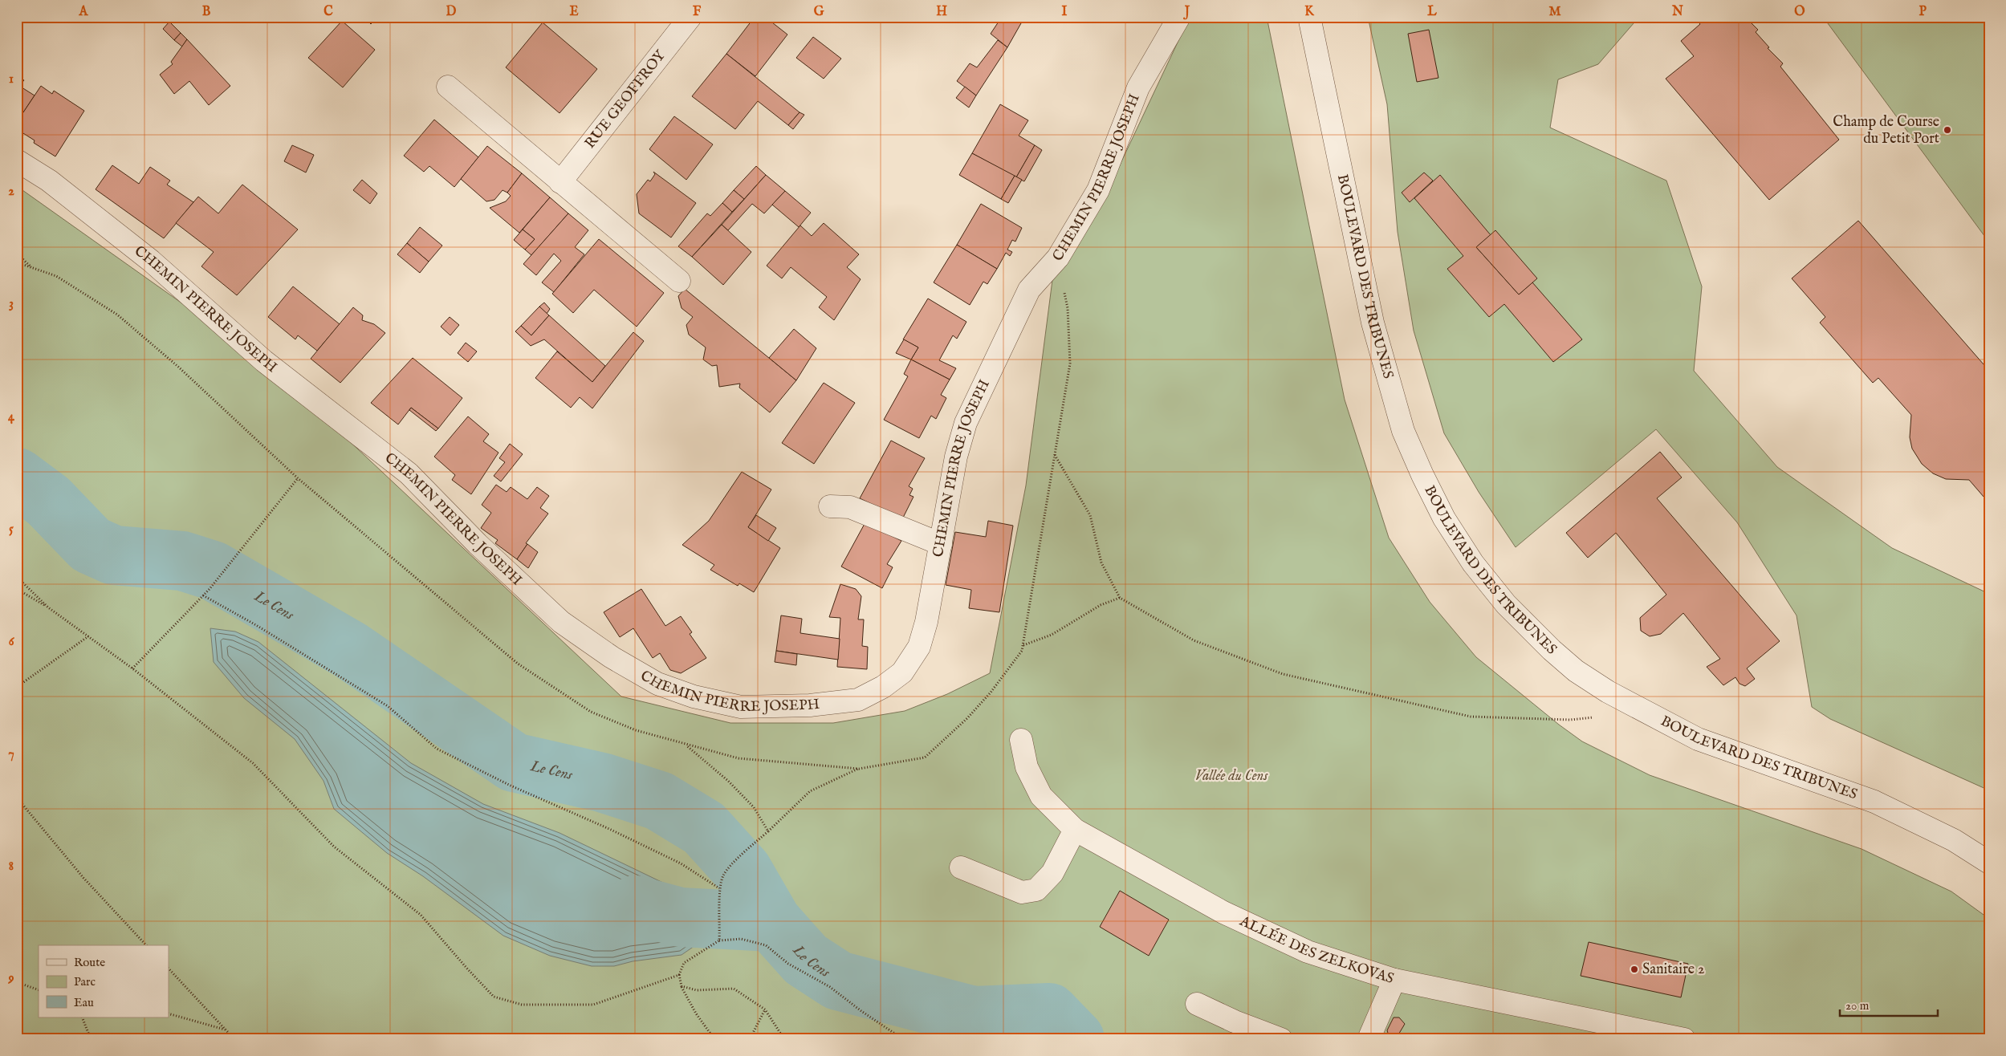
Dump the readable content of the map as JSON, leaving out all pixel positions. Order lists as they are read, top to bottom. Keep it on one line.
{"streets":{"street":["RUE GEOFFROY","CHEMIN PIERRE JOSEPH","BOULEVARD DES TRIBUNES","ALLÉE DES ZELKOVAS"]},"water":["Le Cens"],"parks":["Vallée du Cens"],"places":["Champ de Course du Petit Port","Sanitaire 2"],"legend":["Route","Parc","Eau"],"scale_bar":"20 m","grid":{"columns":["A","B","C","D","E","F","G","H","I","J","K","L","M","N","O","P"],"rows":["1","2","3","4","5","6","7","8","9"]}}
